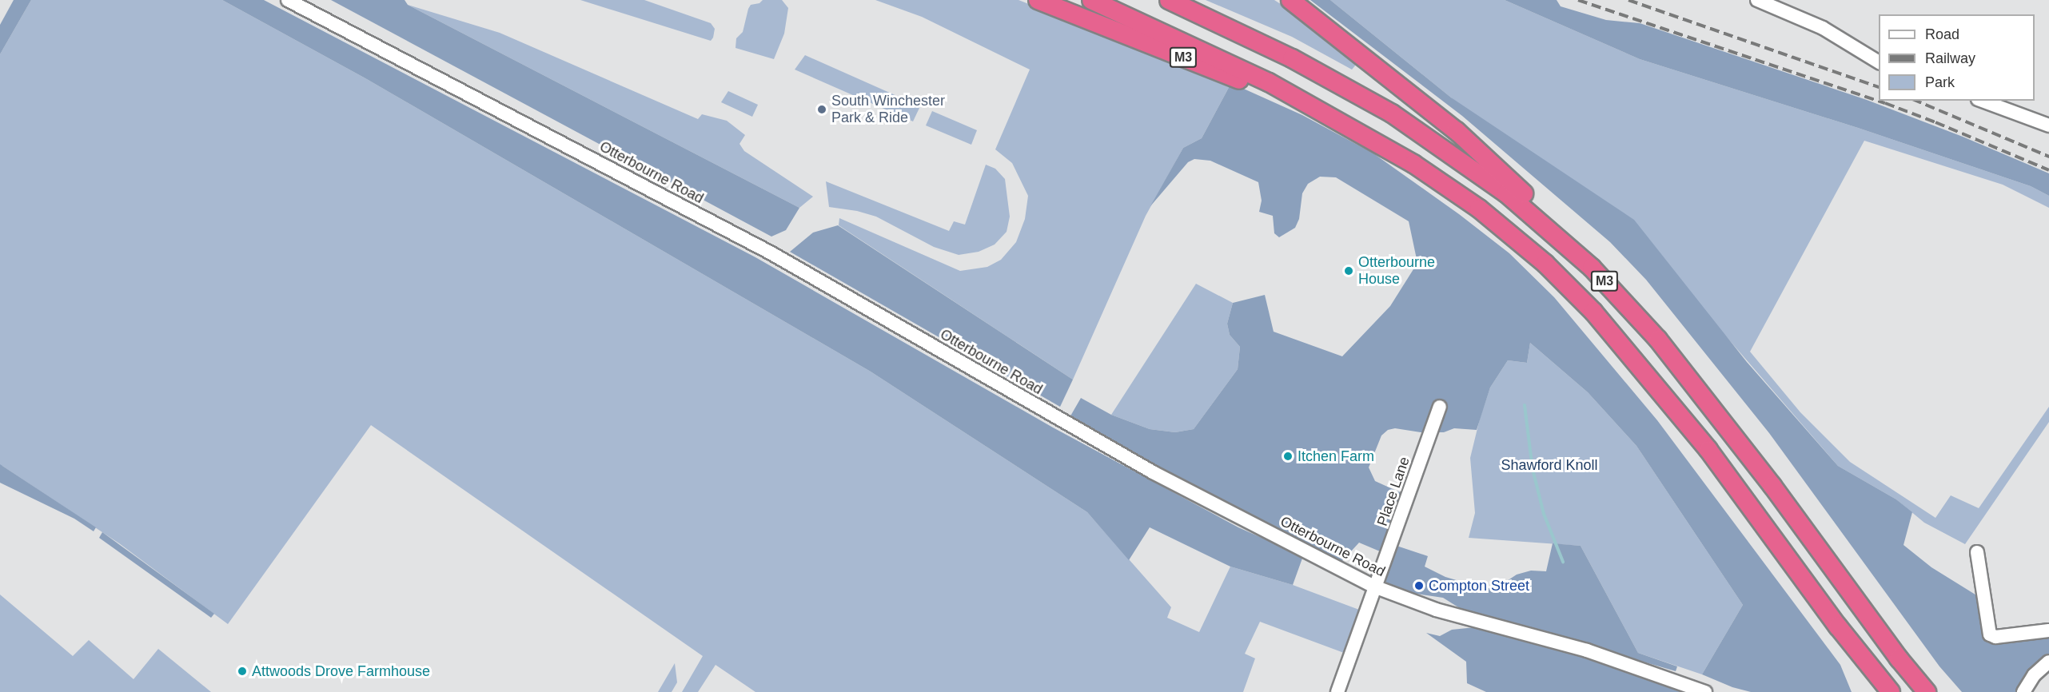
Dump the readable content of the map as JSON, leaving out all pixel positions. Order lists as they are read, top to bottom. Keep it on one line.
{"streets":{"highway":["M3"],"street":["Otterbourne Road","Place Lane"]},"crossings":[["Otterbourne Road","Place Lane"]],"parks":["Shawford Knoll"],"places":["South Winchester Park & Ride","Otterbourne House","Itchen Farm","Compton Street","Attwoods Drove Farmhouse"],"legend":["Road","Railway","Park"]}
